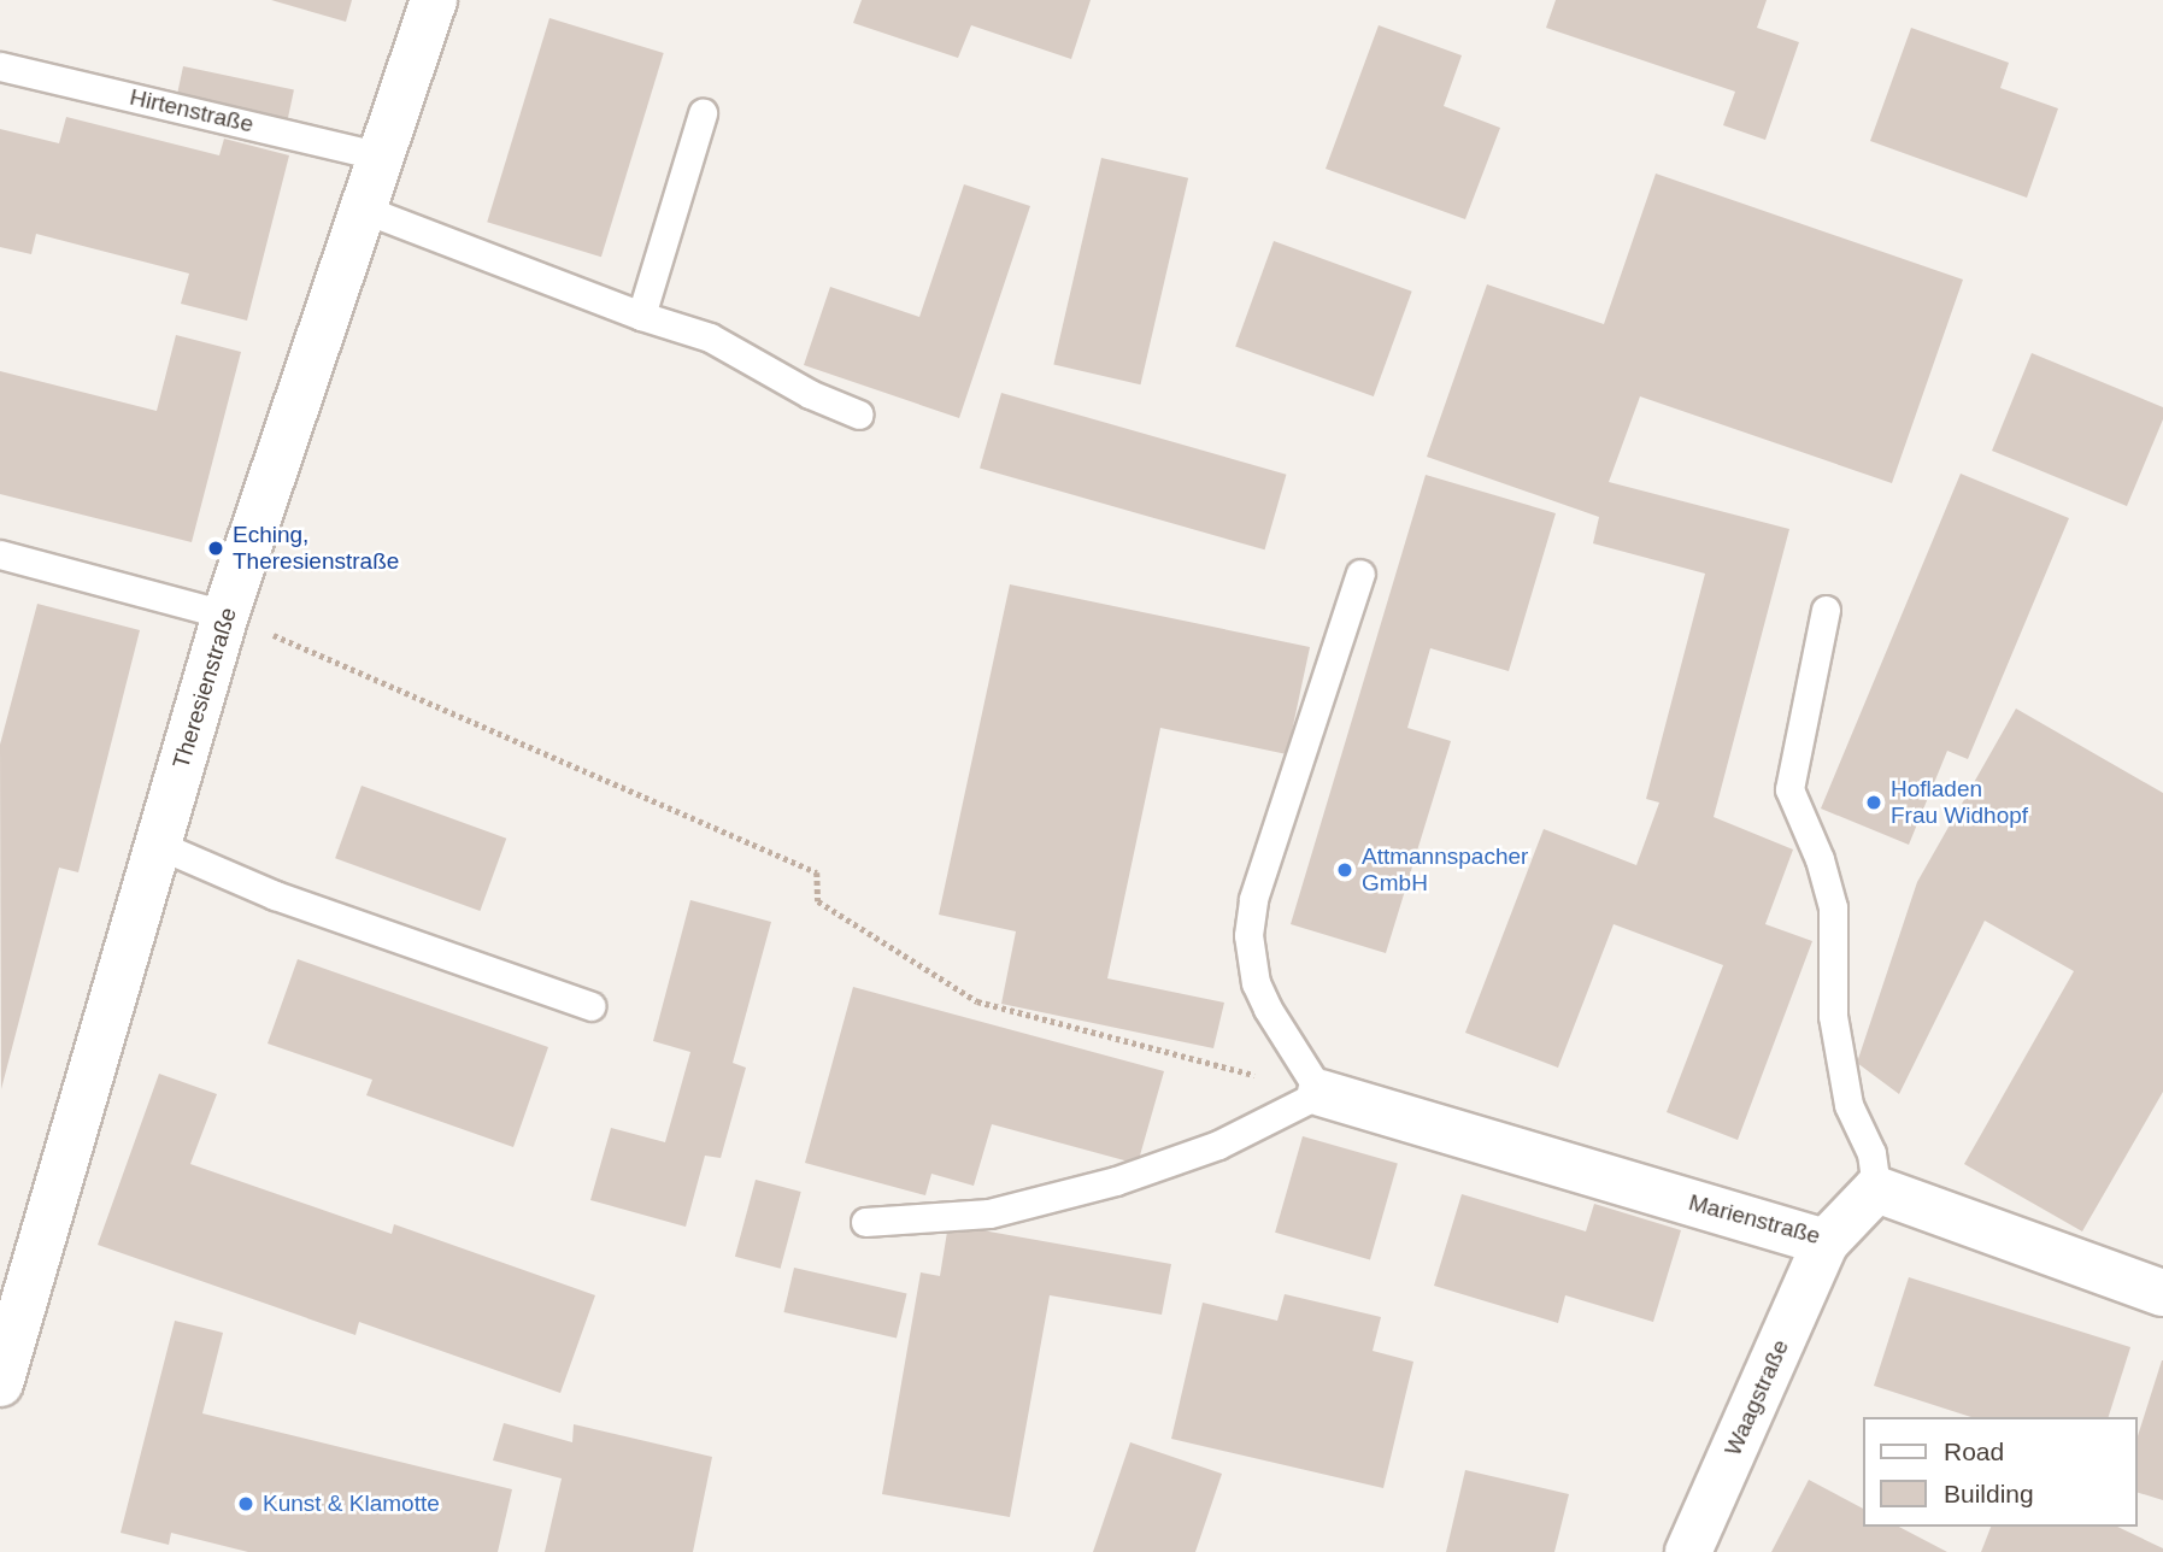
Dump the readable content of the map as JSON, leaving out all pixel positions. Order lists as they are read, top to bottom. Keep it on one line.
{"streets":{"street":["Theresienstraße","Marienstraße","Waagstraße"],"lane":["Hirtenstraße"]},"crossings":[["Hirtenstraße","Theresienstraße"],["Marienstraße","Waagstraße"]],"places":["Eching, Theresienstraße","Hofladen Frau Widhopf","Attmannspacher GmbH","Kunst & Klamotte"],"legend":["Road","Building"]}
